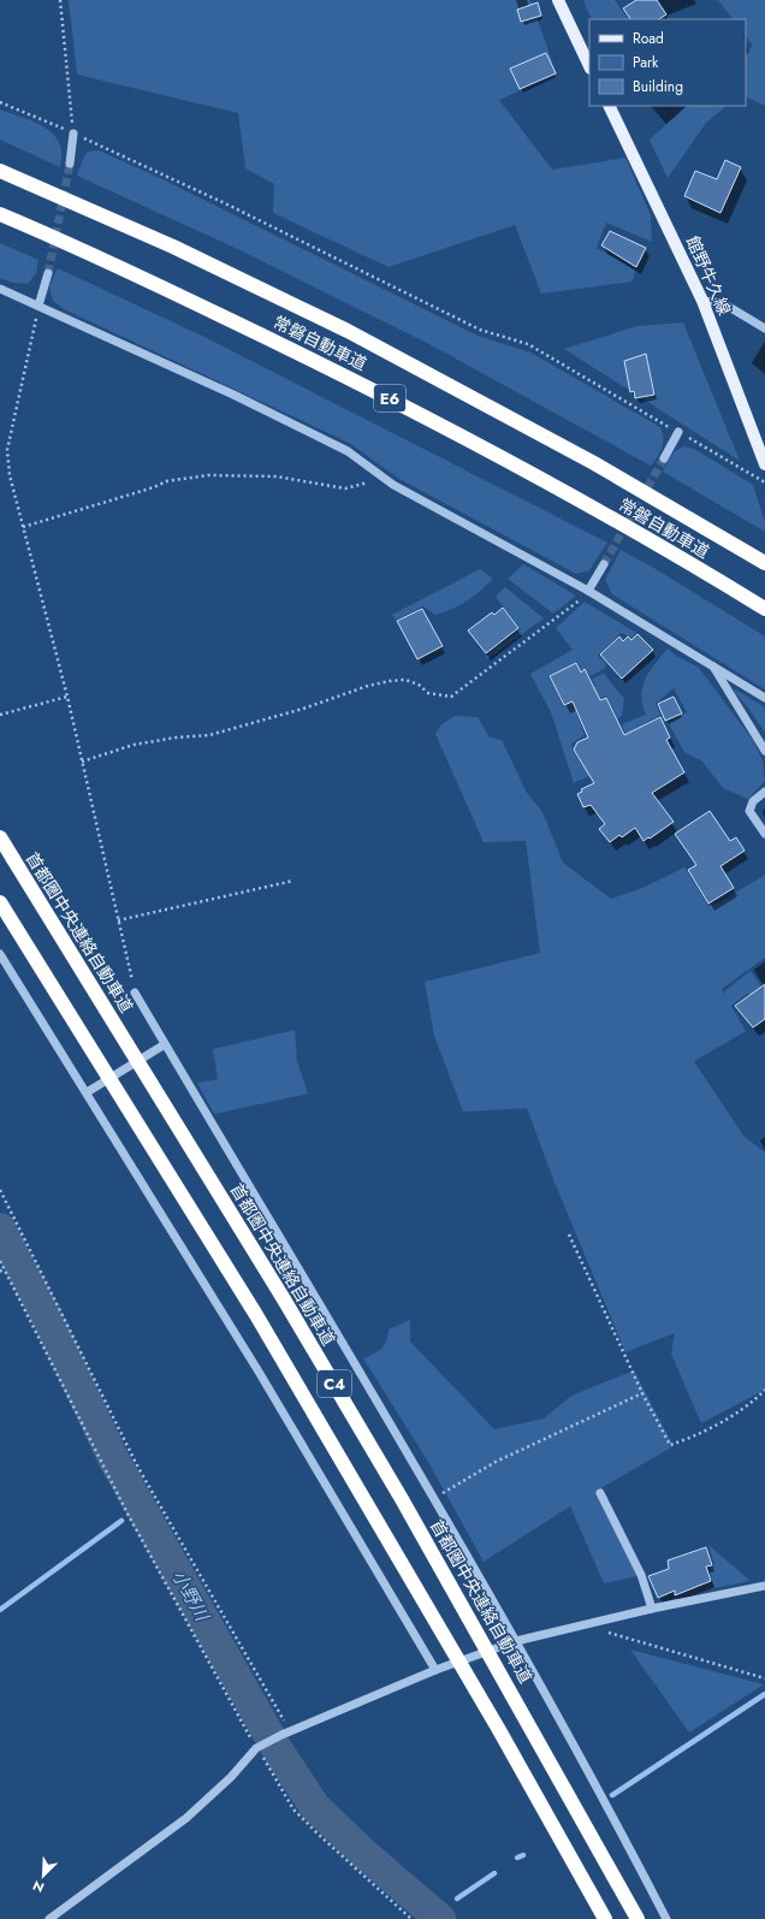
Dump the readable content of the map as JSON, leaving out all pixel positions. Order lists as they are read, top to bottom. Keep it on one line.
{"streets":{"highway":["常磐自動車道","E6","首都圏中央連絡自動車道","C4"],"main road":["館野牛久線"]},"water":["小野川"],"legend":["Road","Park","Building"],"north":"bottom left"}
